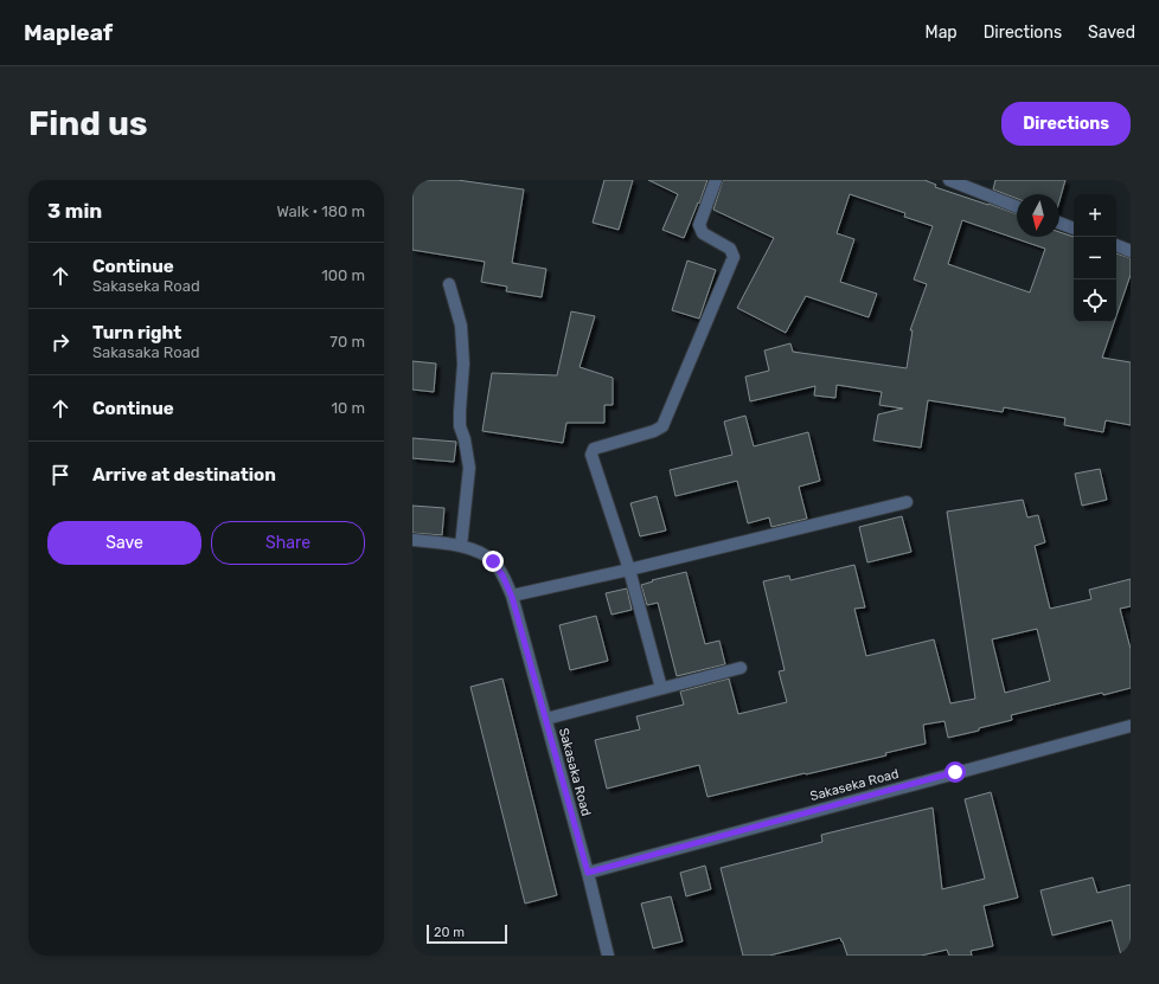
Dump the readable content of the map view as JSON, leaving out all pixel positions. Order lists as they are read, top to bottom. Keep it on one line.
{"streets":{"street":["Sakasaka Road","Sakaseka Road"]},"crossings":[["Sakasaka Road","Sakaseka Road"]],"scale_bar":"20 m","north":"bottom","page":{"header":"Mapleaf","nav":["Map","Directions","Saved"],"buttons":["Directions",["Save","Share"]],"title":"Find us","heading":["3 min","Walk · 180 m"],"map_buttons":["+","−"],"list":[["Continue","Sakaseka Road","100 m"],["Turn right","Sakasaka Road","70 m"],["Continue","10 m"],"Arrive at destination"],"scale":"20 m"}}
